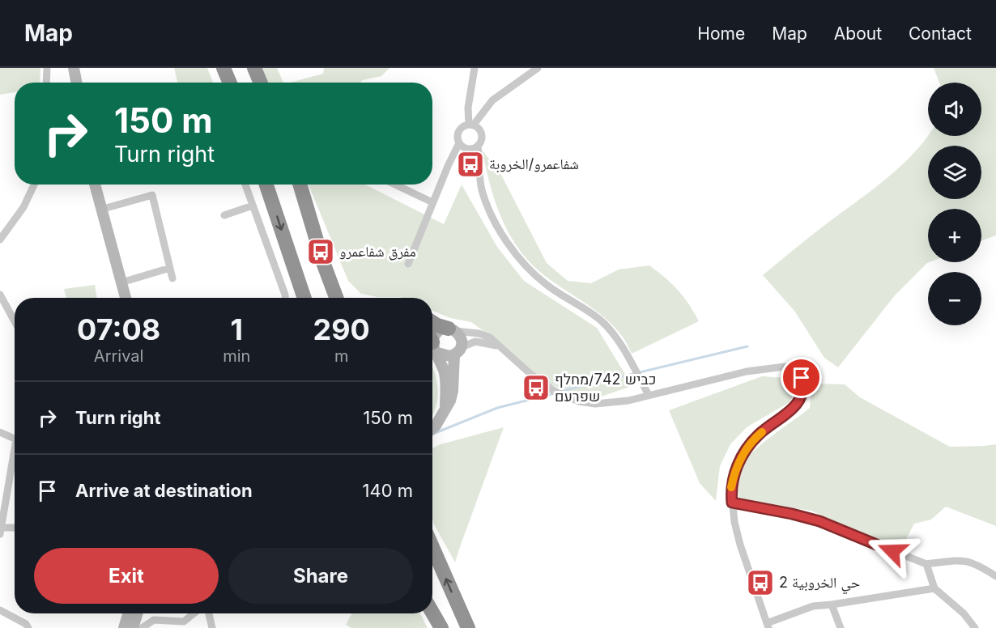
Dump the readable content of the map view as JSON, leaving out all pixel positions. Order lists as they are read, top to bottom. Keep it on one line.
{"places":{"bus stop":["شفاعمرو/الخروبة","مفرق شفاعمرو","כביש 742/מחלף שפרעם","حي الخروبية 2"]},"page":{"header":"Map","nav":["Home","Map","About","Contact"],"map_buttons":["+","−"],"turn":["150 m","Turn right"],"eta":["07:08","Arrival","1","min","290","m"],"list":[{"name":"Turn right","value":"150 m"},{"name":"Arrive at destination","value":"140 m"}],"buttons":["Exit","Share"]}}
